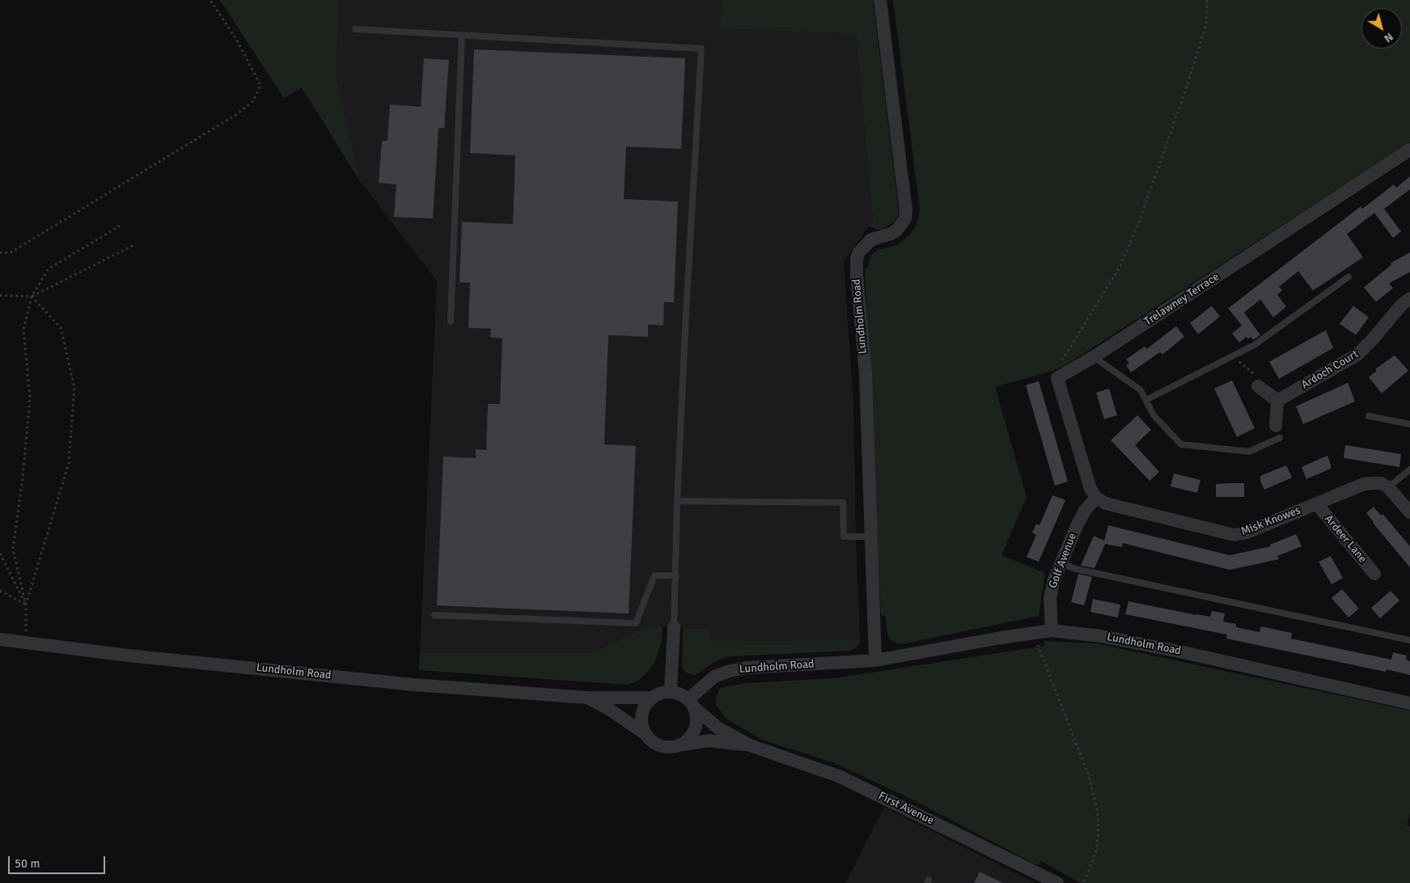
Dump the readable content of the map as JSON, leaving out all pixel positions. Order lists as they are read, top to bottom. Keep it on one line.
{"streets":{"street":["Trelawney Terrace","Lundholm Road","Ardoch Court","Misk Knowes","Ardeer Lane","Golf Avenue","First Avenue"]},"crossings":[["Lundholm Road","Golf Avenue"],["Lundholm Road","First Avenue"],["Misk Knowes","Ardeer Lane"],["Misk Knowes","Golf Avenue"]],"scale_bar":"50 m","north":"bottom right"}
